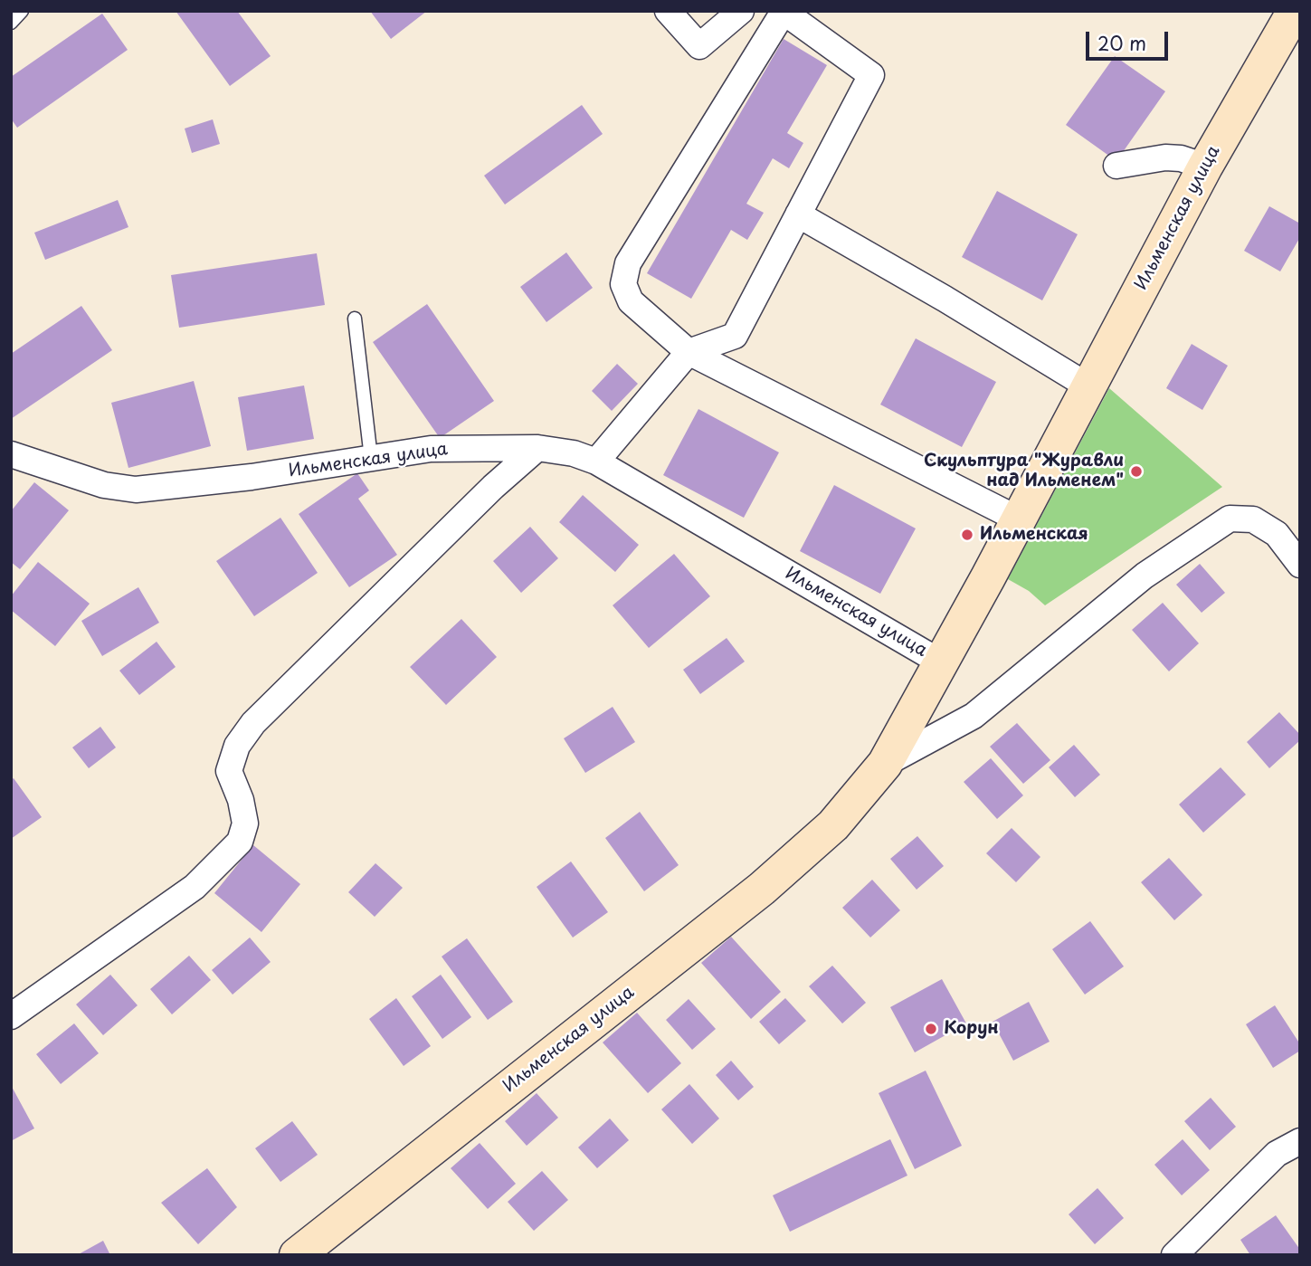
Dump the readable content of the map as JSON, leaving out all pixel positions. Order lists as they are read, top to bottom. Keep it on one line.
{"streets":{"main road":["Ильменская улица"]},"places":["Скульптура \"Журавли над Ильменем\"","Ильменская","Корун"],"scale_bar":"20 m"}
